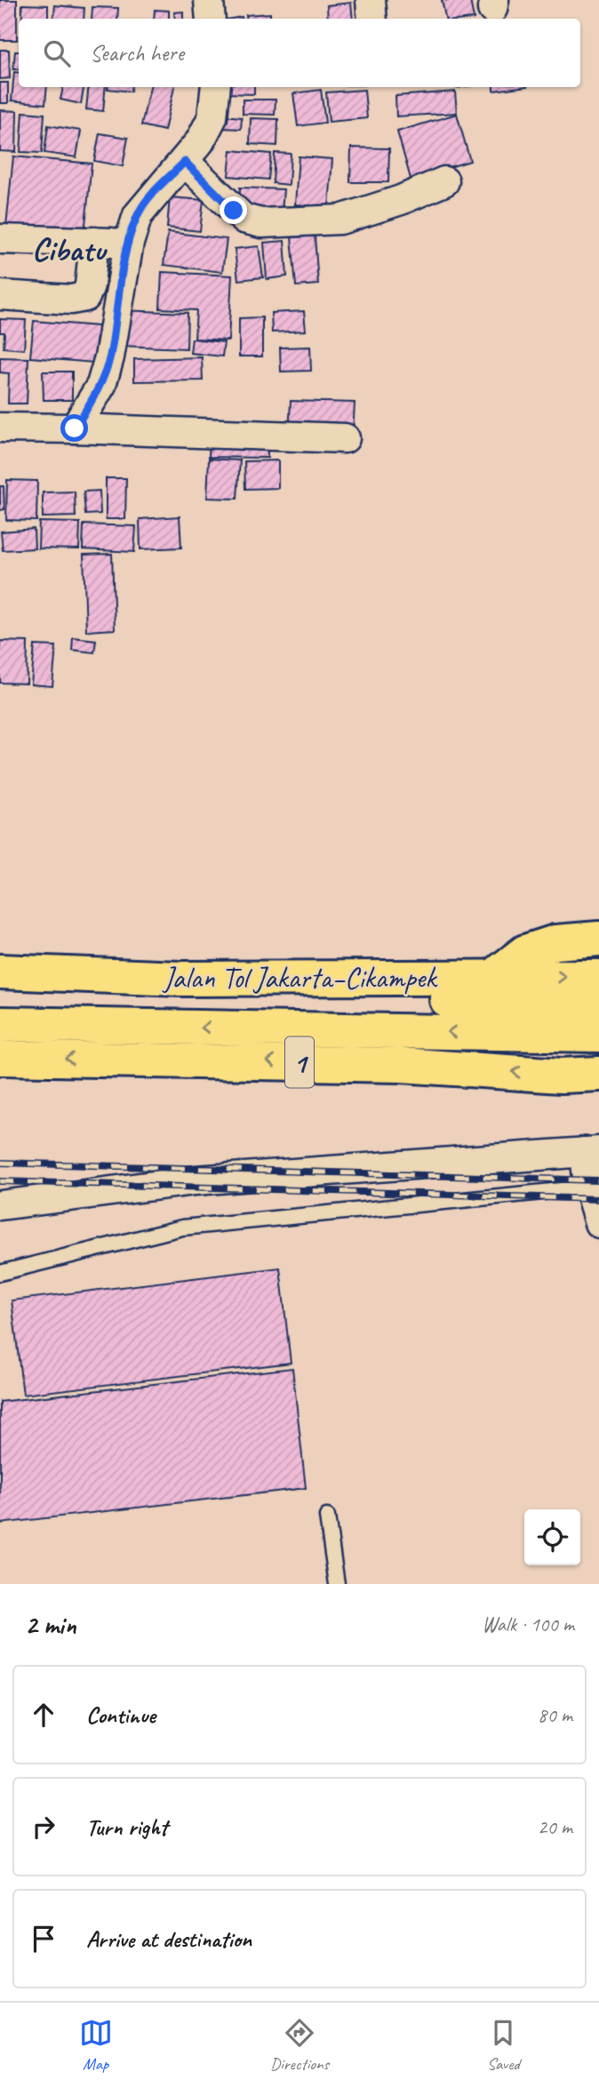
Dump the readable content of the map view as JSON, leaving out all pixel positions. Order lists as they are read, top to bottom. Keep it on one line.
{"streets":{"highway":["Jalan Tol Jakarta–Cikampek","1"]},"districts":["Cibatu"],"page":{"search":"Search here","heading":["2 min","Walk · 100 m"],"list":[["Continue","80 m"],["Turn right","20 m"],"Arrive at destination"],"nav":["Map","Directions","Saved"]}}
